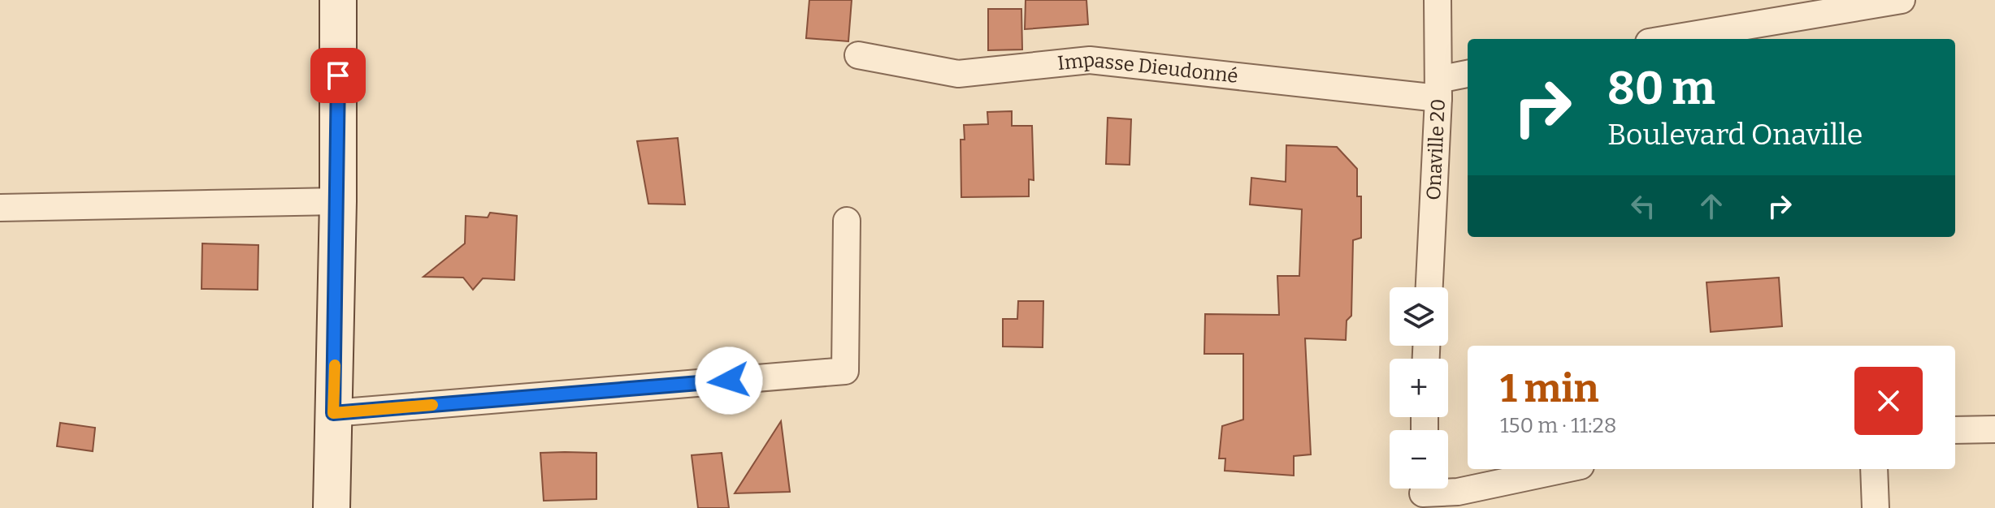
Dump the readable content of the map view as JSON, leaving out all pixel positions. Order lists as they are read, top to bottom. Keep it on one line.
{"streets":{"street":["Impasse Dieudonné","Onaville 20"]},"crossings":[["Impasse Dieudonné","Onaville 20"]],"page":{"turn":["80 m","Boulevard Onaville"],"map_buttons":["+","−"],"heading":["1 min","150 m · 11:28"]}}
